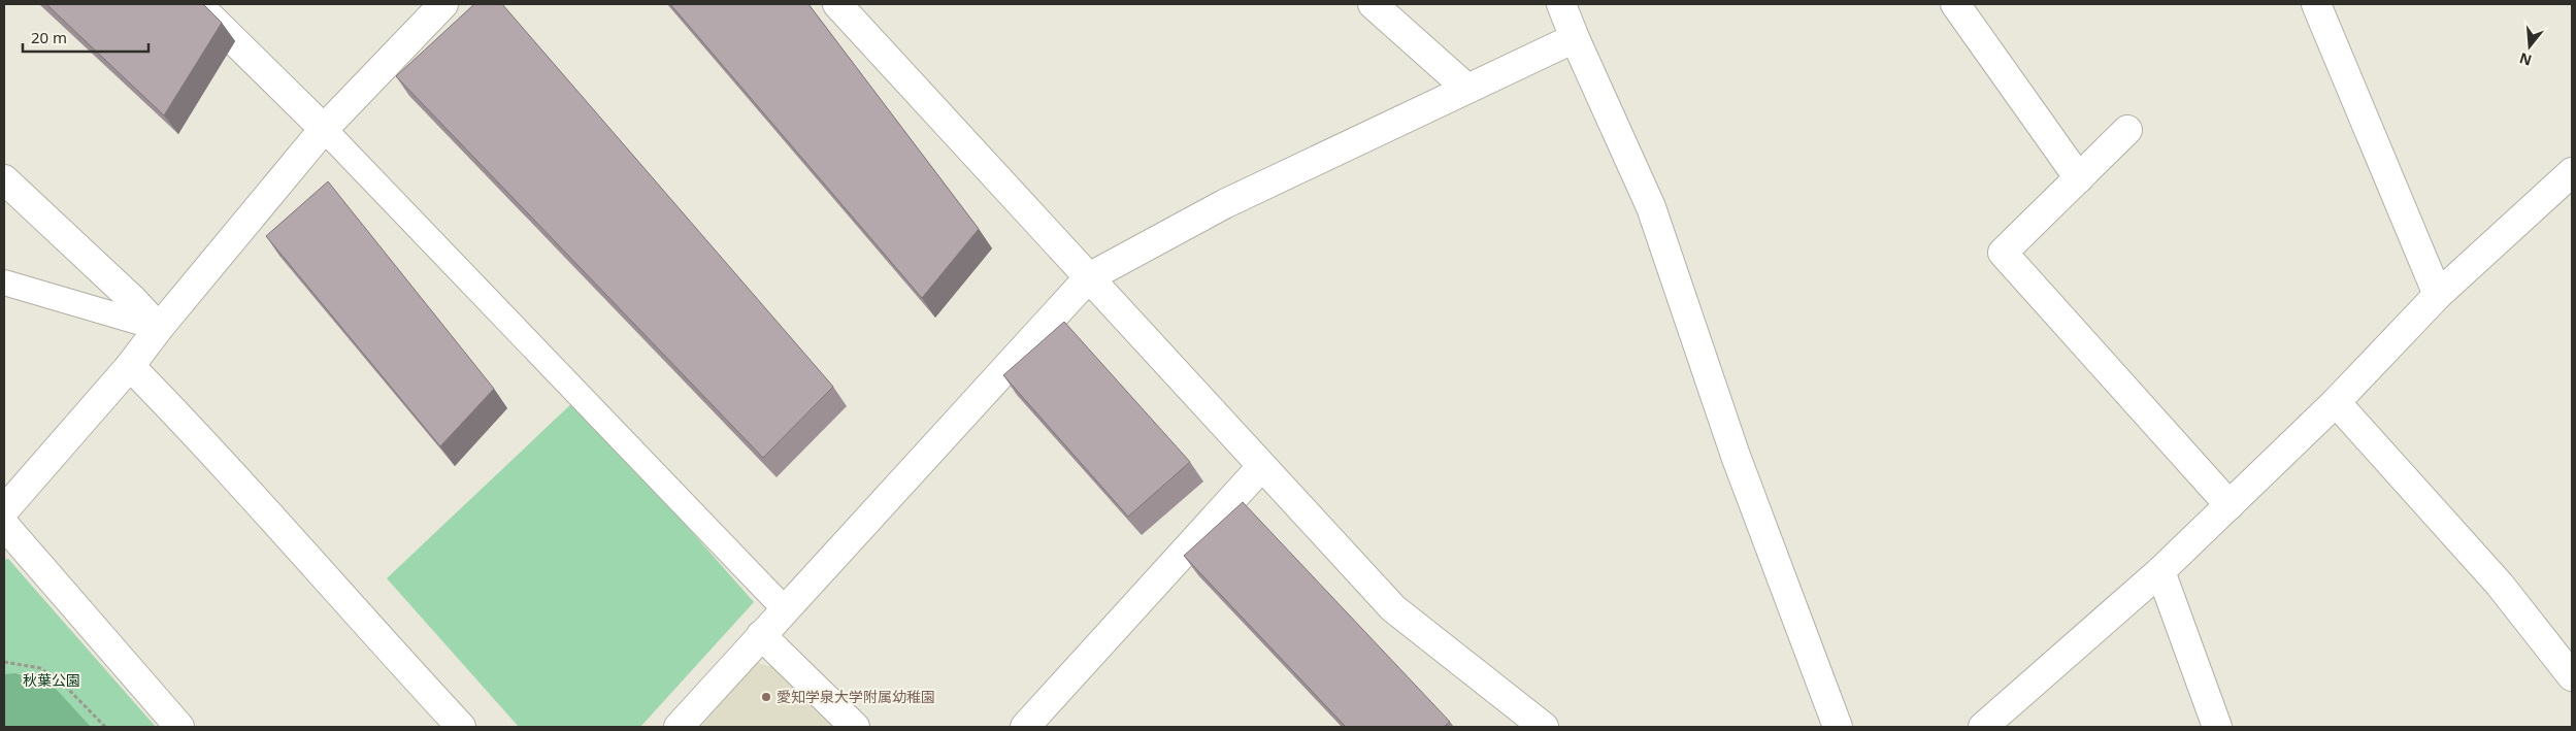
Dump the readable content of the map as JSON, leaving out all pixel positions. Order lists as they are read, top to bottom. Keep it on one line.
{"parks":["秋葉公園"],"places":["愛知学泉大学附属幼稚園"],"scale_bar":"20 m","north":"bottom"}
